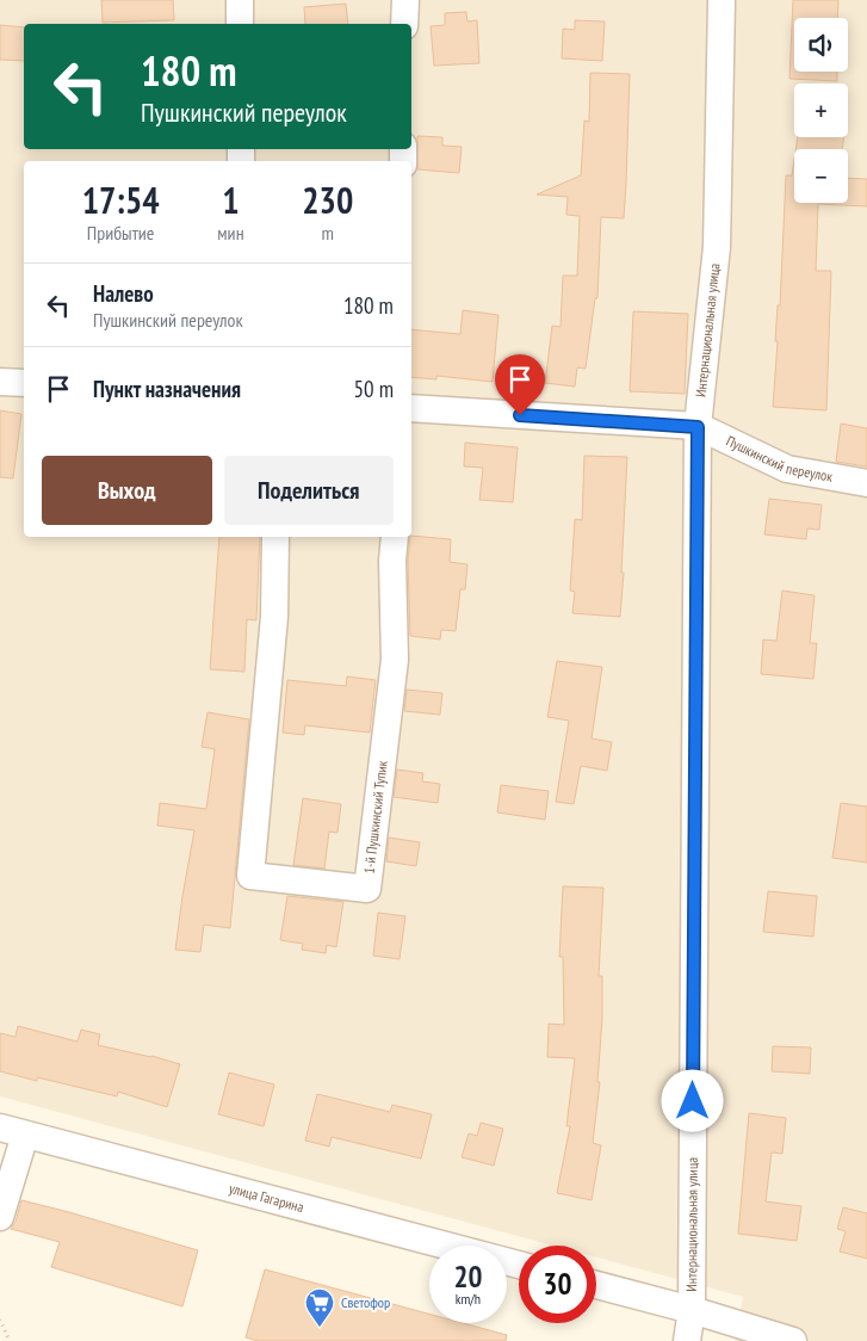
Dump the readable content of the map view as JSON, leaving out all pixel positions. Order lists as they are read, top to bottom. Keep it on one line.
{"streets":{"street":["Интернациональная улица","Пушкинский переулок","1-й Пушкинский Тупик","улица Гагарина"]},"crossings":[["Интернациональная улица","Пушкинский переулок"]],"places":{"supermarket":["Светофор"]},"page":{"map_buttons":["+","−"],"turn":["180 m","Пушкинский переулок"],"eta":["17:54","Прибытие","1","мин","230","m"],"list":[{"name":"Налево","note":"Пушкинский переулок","value":"180 m"},{"name":"Пункт назначения","value":"50 m"}],"buttons":["Выход","Поделиться"],"speed":"20 km/h","limit":"30"}}
